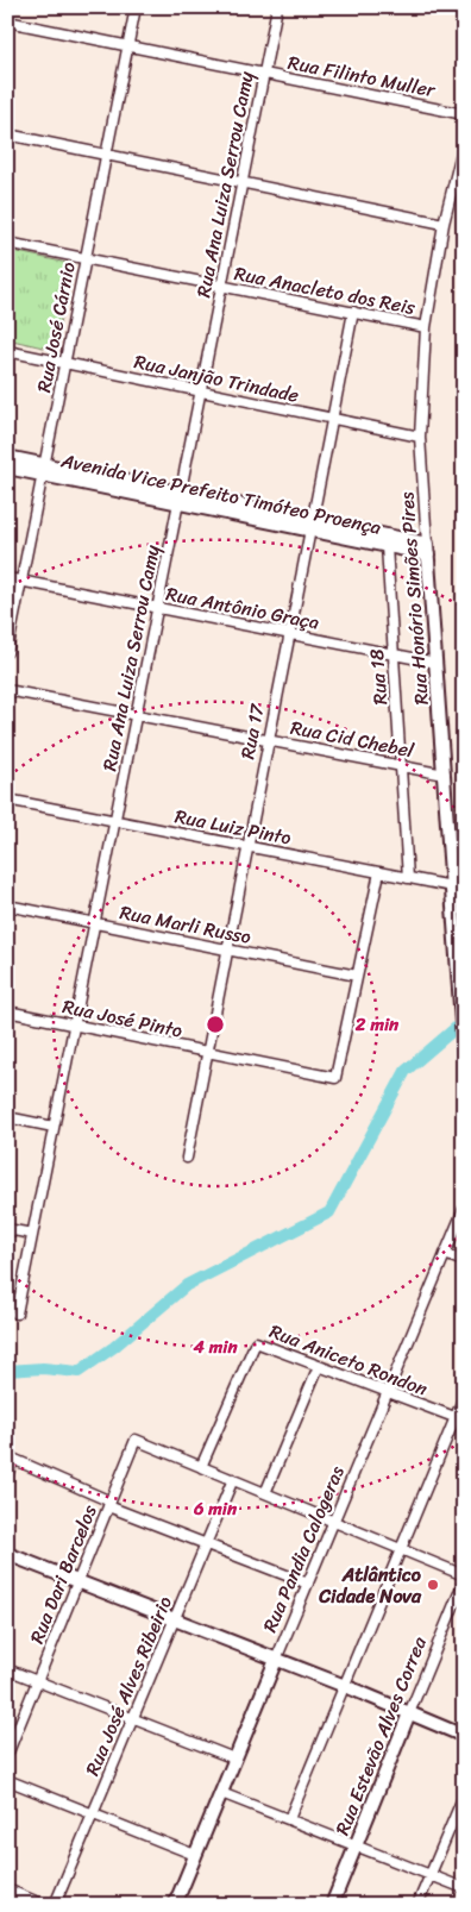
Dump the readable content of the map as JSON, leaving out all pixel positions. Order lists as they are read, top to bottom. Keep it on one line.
{"streets":{"main road":["Avenida Vice Prefeito Timóteo Proença","Rua Honório Simões Pires","Rua Pandia Calogeras","Rua Estevão Alves Correa"],"street":["Rua Filinto Muller","Rua Ana Luiza Serrou Camy","Rua Anacleto dos Reis","Rua José Cárnio","Rua Janjão Trindade","Rua Antônio Graça","Rua 18","Rua 17","Rua Cid Chebel","Rua Luiz Pinto","Rua Marli Russo","Rua José Pinto","Rua Aniceto Rondon","Rua Dari Barcelos","Rua José Alves Ribeirio"]},"crossings":[["Rua Filinto Muller","Rua Ana Luiza Serrou Camy"],["Rua Filinto Muller","Rua José Cárnio"],["Rua Ana Luiza Serrou Camy","Rua Anacleto dos Reis"],["Rua Ana Luiza Serrou Camy","Rua Janjão Trindade"],["Rua Ana Luiza Serrou Camy","Avenida Vice Prefeito Timóteo Proença"],["Rua Ana Luiza Serrou Camy","Rua Antônio Graça"],["Rua Ana Luiza Serrou Camy","Rua Cid Chebel"],["Rua Ana Luiza Serrou Camy","Rua Luiz Pinto"],["Rua Ana Luiza Serrou Camy","Rua Marli Russo"],["Rua Ana Luiza Serrou Camy","Rua José Pinto"],["Rua Anacleto dos Reis","Rua José Cárnio"],["Rua Anacleto dos Reis","Rua Honório Simões Pires"],["Rua Anacleto dos Reis","Rua 17"],["Rua José Cárnio","Rua Janjão Trindade"],["Rua José Cárnio","Avenida Vice Prefeito Timóteo Proença"],["Rua José Cárnio","Rua Antônio Graça"],["Rua Janjão Trindade","Rua Honório Simões Pires"],["Rua Janjão Trindade","Rua 17"],["Avenida Vice Prefeito Timóteo Proença","Rua Honório Simões Pires"],["Avenida Vice Prefeito Timóteo Proença","Rua 18"],["Avenida Vice Prefeito Timóteo Proença","Rua 17"],["Rua Honório Simões Pires","Rua Antônio Graça"],["Rua Honório Simões Pires","Rua Cid Chebel"],["Rua Honório Simões Pires","Rua Luiz Pinto"],["Rua Antônio Graça","Rua 18"],["Rua Antônio Graça","Rua 17"],["Rua 18","Rua Cid Chebel"],["Rua 18","Rua Luiz Pinto"],["Rua 17","Rua Cid Chebel"],["Rua 17","Rua Luiz Pinto"],["Rua 17","Rua Marli Russo"],["Rua 17","Rua José Pinto"],["Rua Marli Russo","Rua José Pinto"],["Rua Aniceto Rondon","Rua Pandia Calogeras"],["Rua Aniceto Rondon","Rua Dari Barcelos"]],"places":["Atlântico Cidade Nova"],"rings":["2 min","4 min","6 min"]}
